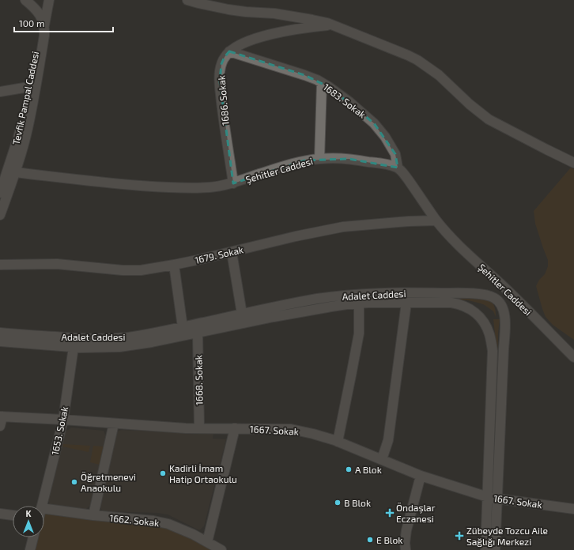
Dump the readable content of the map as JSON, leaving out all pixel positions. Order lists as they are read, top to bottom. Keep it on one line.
{"streets":{"street":["Tevfik Pampal Caddesi","1686. Sokak","1683. Sokak","Şehitler Caddesi","1679. Sokak","Adalet Caddesi","1668. Sokak","1667. Sokak","1653. Sokak","1662. Sokak"]},"crossings":[["Tevfik Pampal Caddesi","Şehitler Caddesi"],["1686. Sokak","1683. Sokak"],["1686. Sokak","Şehitler Caddesi"],["1683. Sokak","Şehitler Caddesi"],["Şehitler Caddesi","1679. Sokak"],["Adalet Caddesi","1667. Sokak"],["Adalet Caddesi","1653. Sokak"],["1668. Sokak","1667. Sokak"],["1667. Sokak","1653. Sokak"]],"places":{"other":["A Blok","Kadirli İmam Hatip Ortaokulu","Öğretmenevi Anaokulu","B Blok","E Blok"],"health":["Öndaşlar Eczanesi","Zübeyde Tozcu Aile Sağlığı Merkezi"]},"scale_bar":"100 m","north":"top"}
